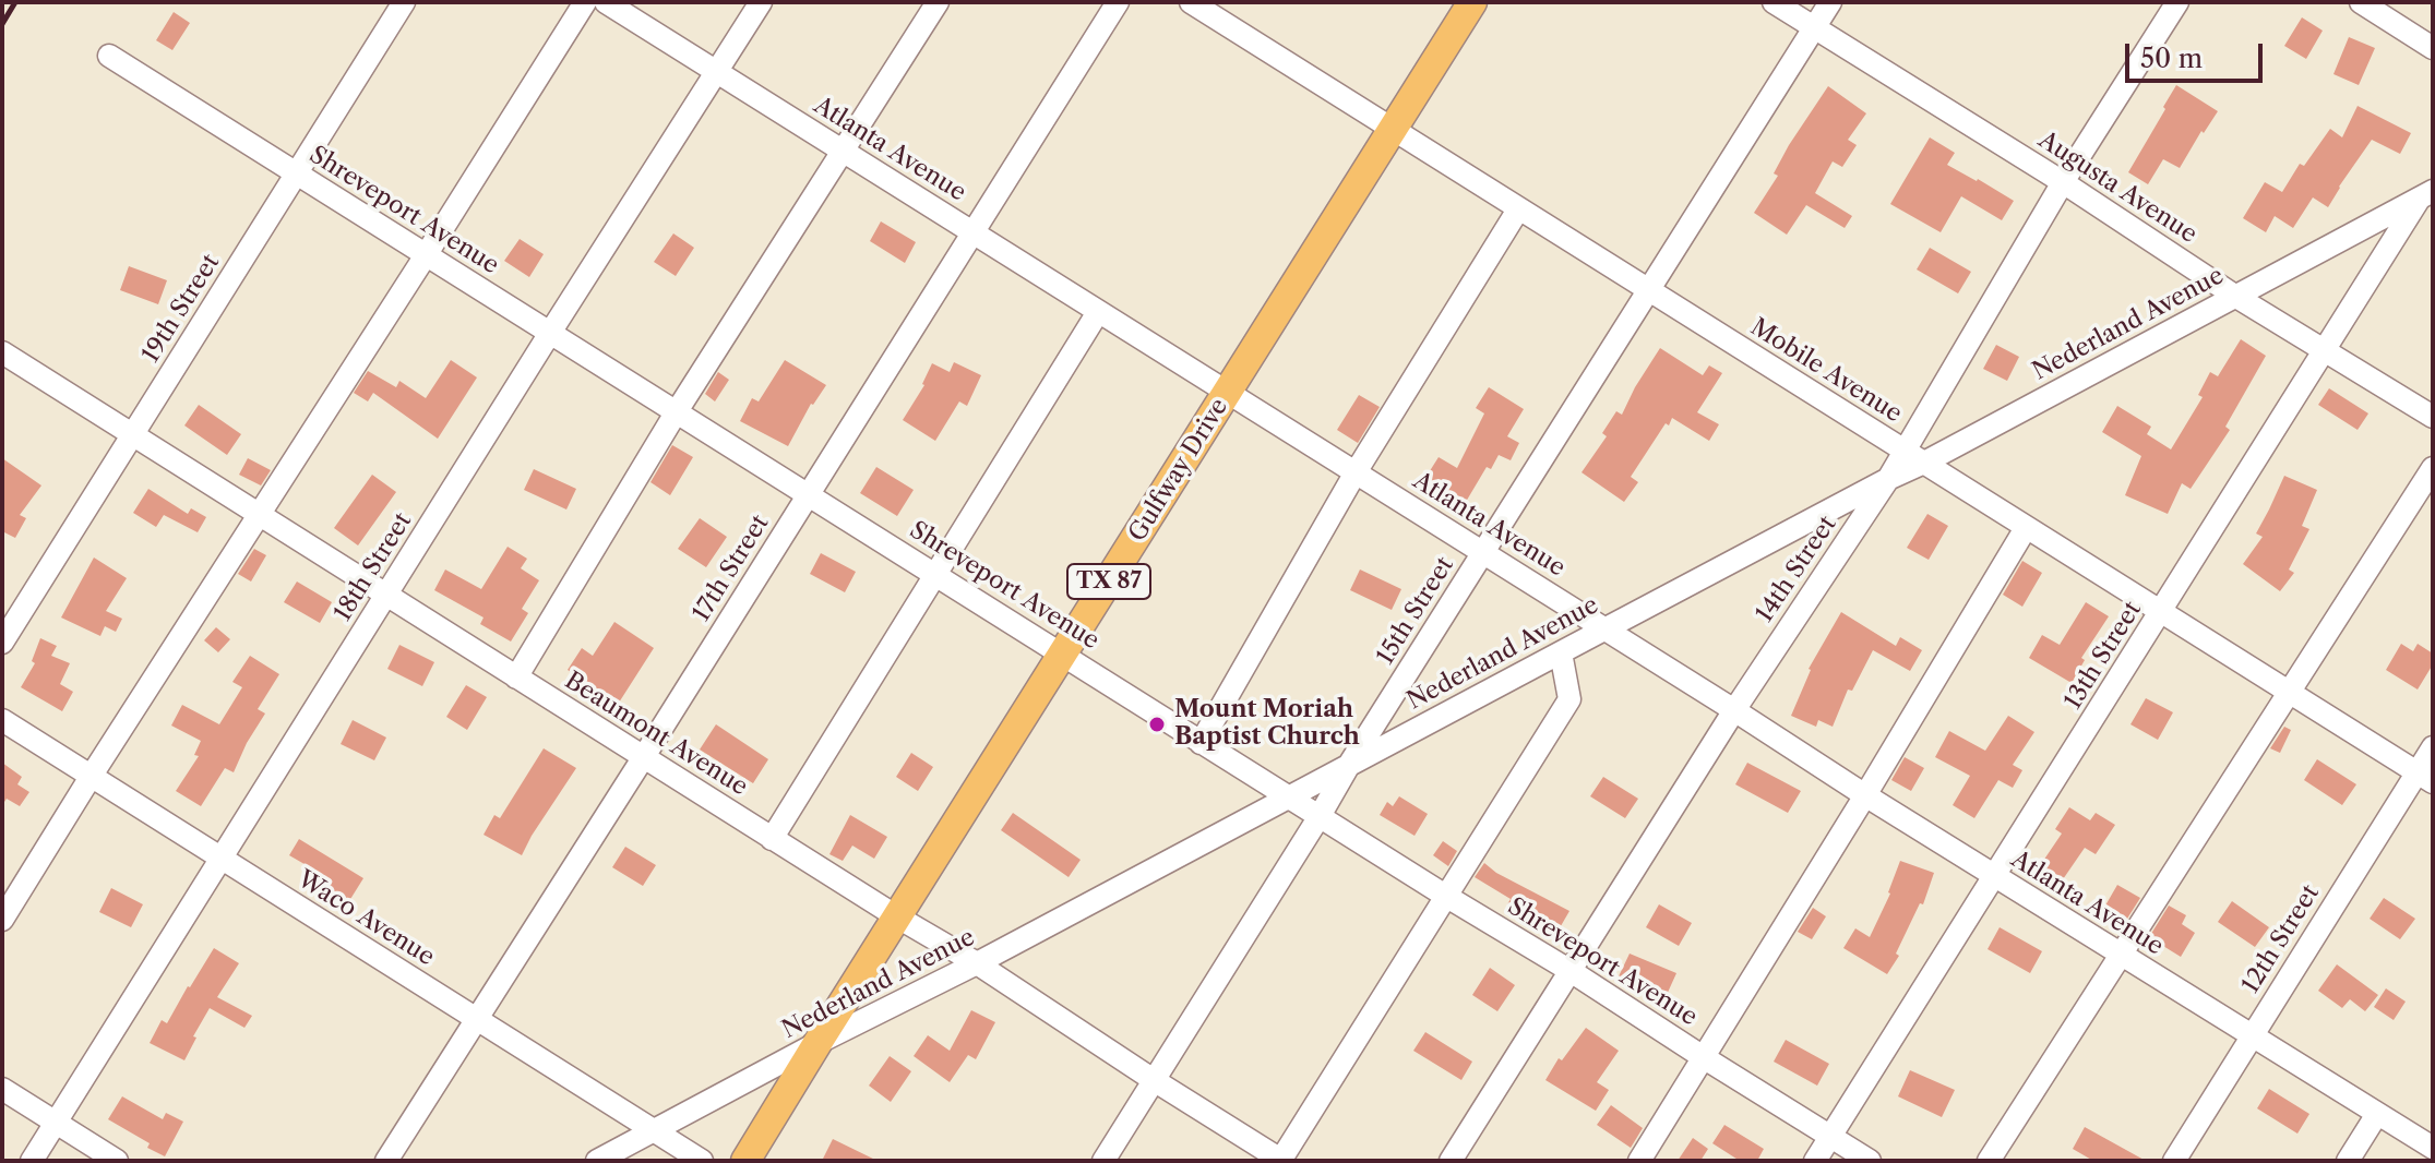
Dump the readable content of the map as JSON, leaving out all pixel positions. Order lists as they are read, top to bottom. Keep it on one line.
{"streets":{"main road":["Gulfway Drive","TX 87"],"street":["Atlanta Avenue","Augusta Avenue","Shreveport Avenue","19th Street","Nederland Avenue","Mobile Avenue","18th Street","17th Street","14th Street","15th Street","13th Street","Beaumont Avenue","Waco Avenue","12th Street"]},"crossings":[["Atlanta Avenue","Nederland Avenue"],["Atlanta Avenue","Gulfway Drive"],["Atlanta Avenue","18th Street"],["Atlanta Avenue","17th Street"],["Atlanta Avenue","14th Street"],["Atlanta Avenue","15th Street"],["Atlanta Avenue","13th Street"],["Atlanta Avenue","12th Street"],["Augusta Avenue","Nederland Avenue"],["Augusta Avenue","14th Street"],["Augusta Avenue","15th Street"],["Augusta Avenue","13th Street"],["Shreveport Avenue","19th Street"],["Shreveport Avenue","Nederland Avenue"],["Shreveport Avenue","Gulfway Drive"],["Shreveport Avenue","18th Street"],["Shreveport Avenue","17th Street"],["Shreveport Avenue","14th Street"],["Shreveport Avenue","15th Street"],["Shreveport Avenue","13th Street"],["19th Street","Beaumont Avenue"],["Nederland Avenue","Mobile Avenue"],["Nederland Avenue","Gulfway Drive"],["Nederland Avenue","14th Street"],["Nederland Avenue","15th Street"],["Nederland Avenue","13th Street"],["Nederland Avenue","Beaumont Avenue"],["Nederland Avenue","Waco Avenue"],["Mobile Avenue","Gulfway Drive"],["Mobile Avenue","14th Street"],["Mobile Avenue","15th Street"],["Mobile Avenue","13th Street"],["Mobile Avenue","12th Street"],["Gulfway Drive","Beaumont Avenue"],["18th Street","Beaumont Avenue"],["18th Street","Waco Avenue"],["17th Street","Beaumont Avenue"],["17th Street","Waco Avenue"],["15th Street","Beaumont Avenue"]],"places":["Mount Moriah Baptist Church"],"scale_bar":"50 m"}
